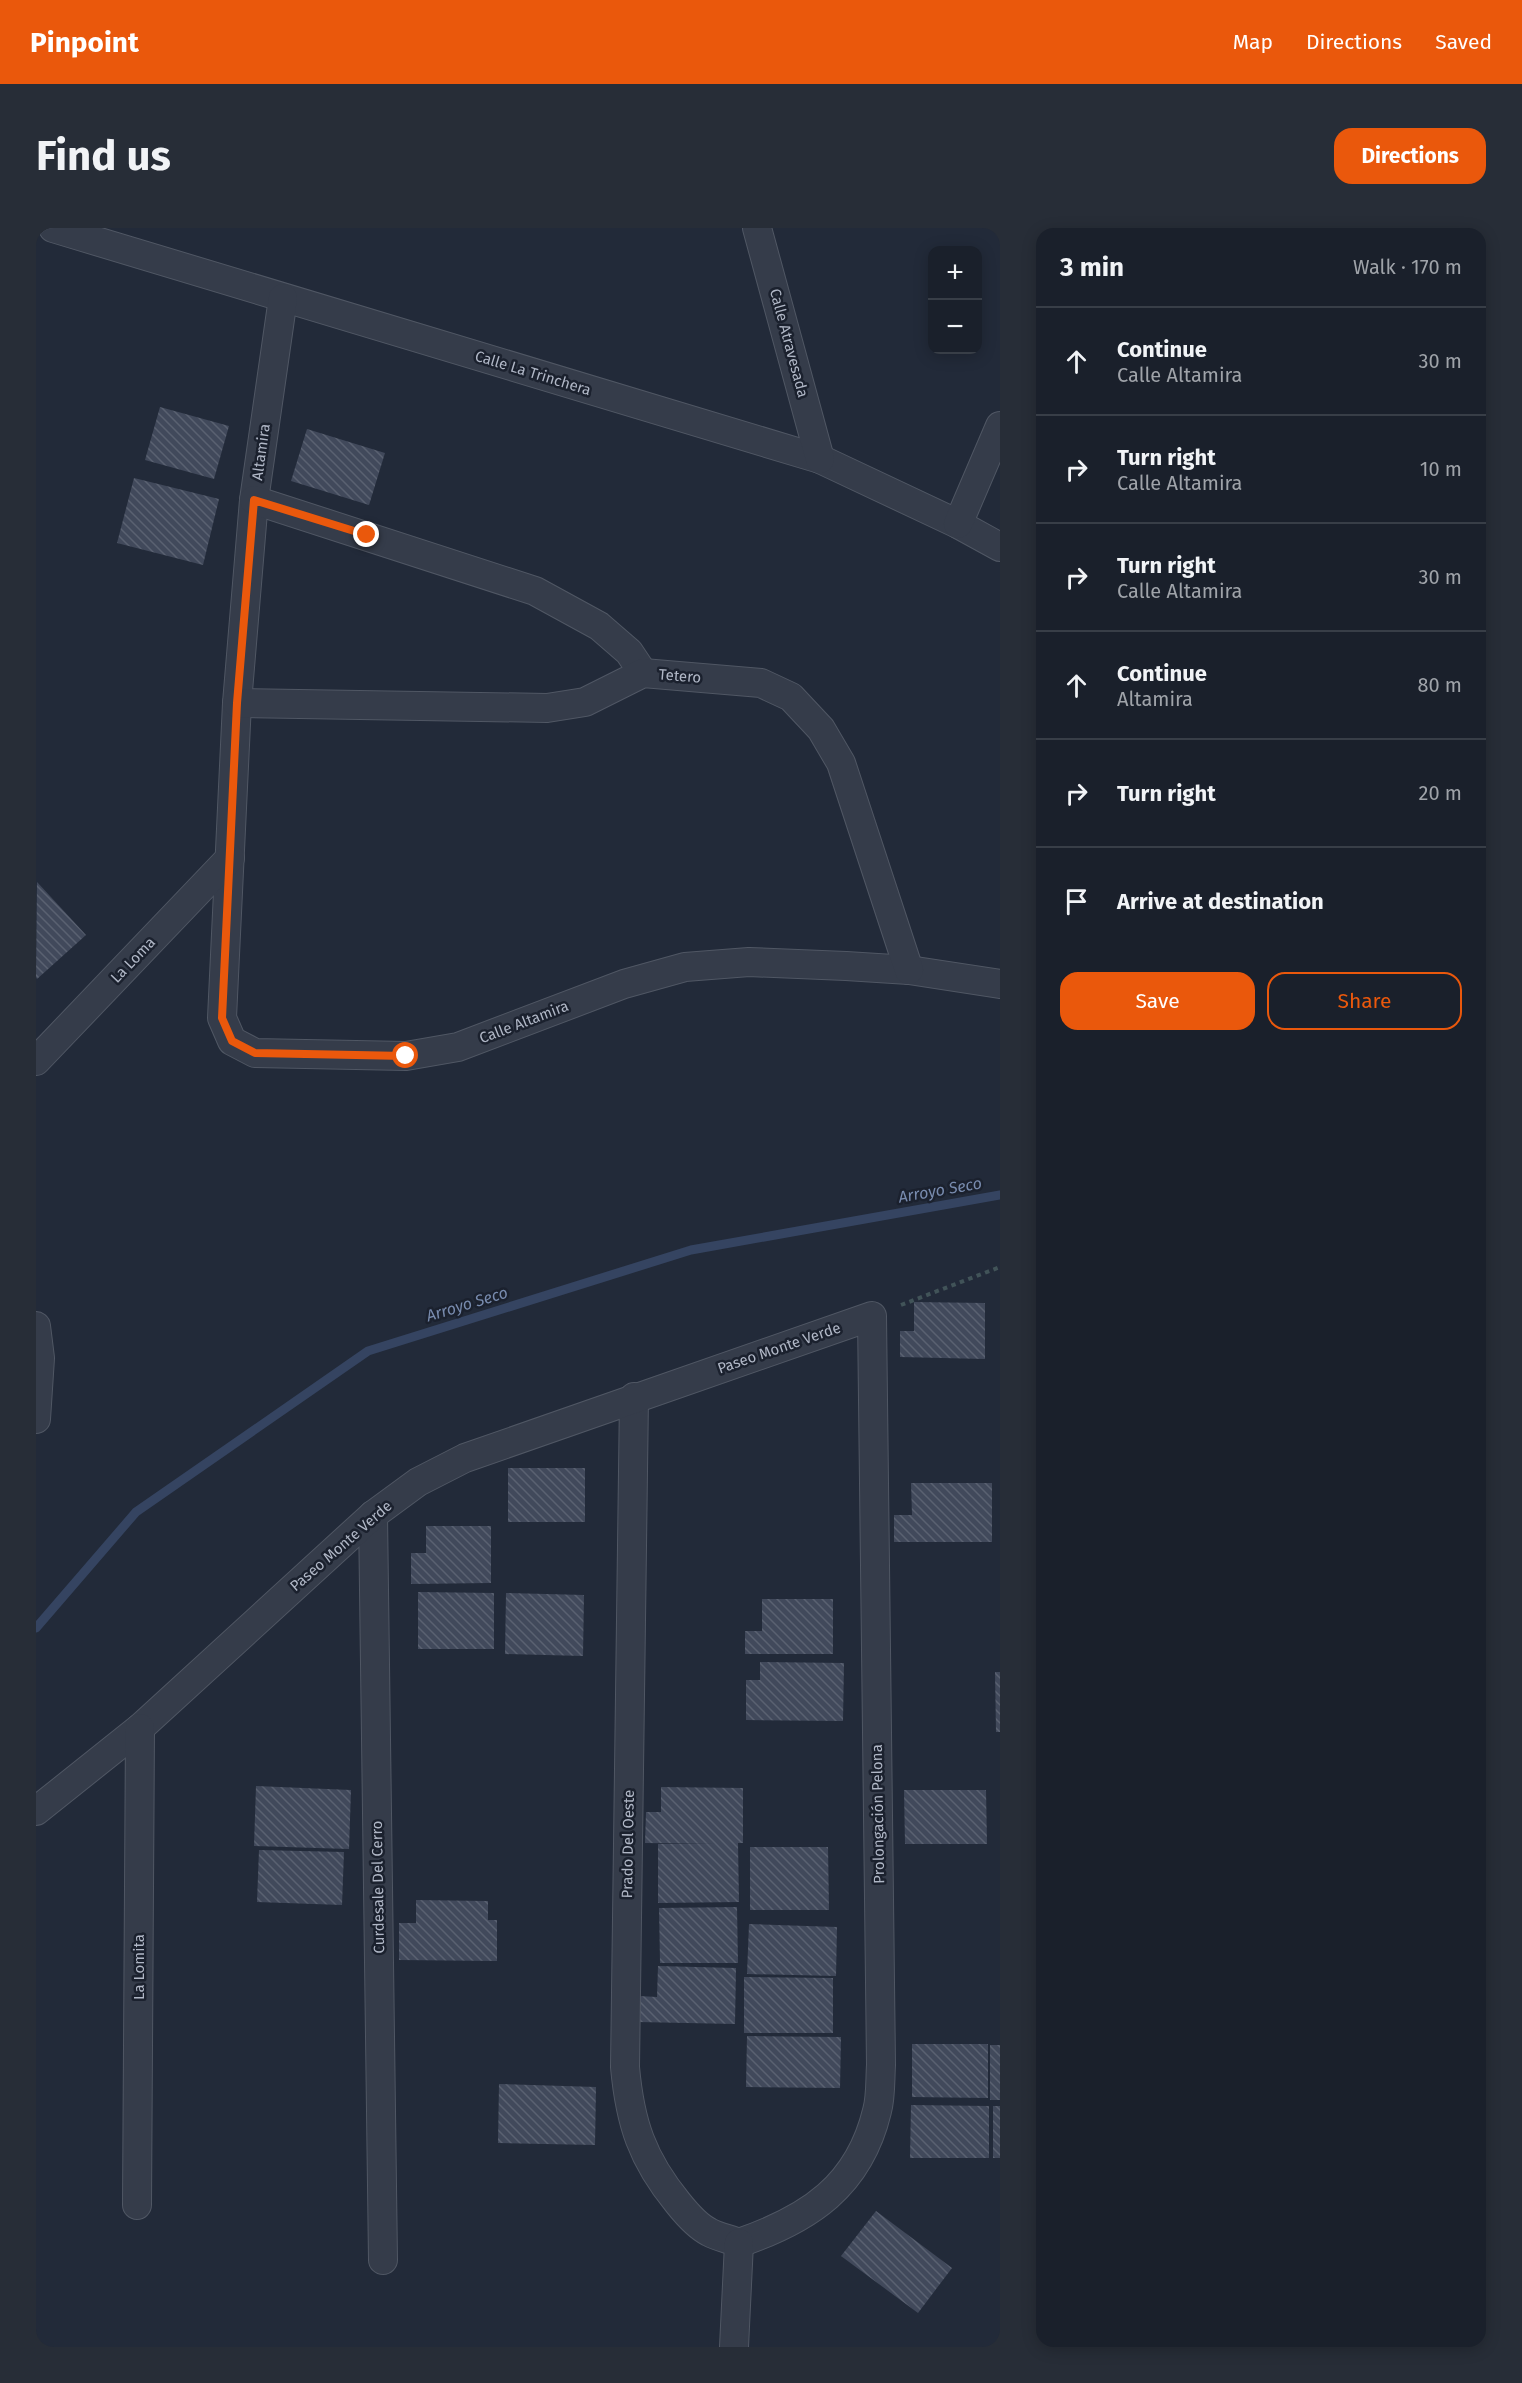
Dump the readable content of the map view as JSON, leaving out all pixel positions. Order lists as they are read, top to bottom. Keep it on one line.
{"streets":{"street":["Calle Atravesada","Calle La Trinchera","Altamira","Tetero","La Loma","Calle Altamira","Paseo Monte Verde","Prolongación Pelona","Prado Del Oeste","Curdesale Del Cerro","La Lomita"]},"crossings":[["Calle Atravesada","Calle La Trinchera"],["Calle La Trinchera","Altamira"],["Altamira","Tetero"],["Altamira","La Loma"],["Altamira","Calle Altamira"],["Tetero","Calle Altamira"],["La Loma","Calle Altamira"],["Paseo Monte Verde","Prolongación Pelona"],["Paseo Monte Verde","Prado Del Oeste"],["Paseo Monte Verde","Curdesale Del Cerro"],["Paseo Monte Verde","La Lomita"],["Prolongación Pelona","Prado Del Oeste"]],"water":["Arroyo Seco"],"page":{"header":"Pinpoint","nav":["Map","Directions","Saved"],"buttons":["Directions",["Save","Share"]],"title":"Find us","heading":["3 min","Walk · 170 m"],"map_buttons":["+","−"],"list":[["Continue","Calle Altamira","30 m"],["Turn right","Calle Altamira","10 m"],["Turn right","Calle Altamira","30 m"],["Continue","Altamira","80 m"],["Turn right","20 m"],"Arrive at destination"]}}
